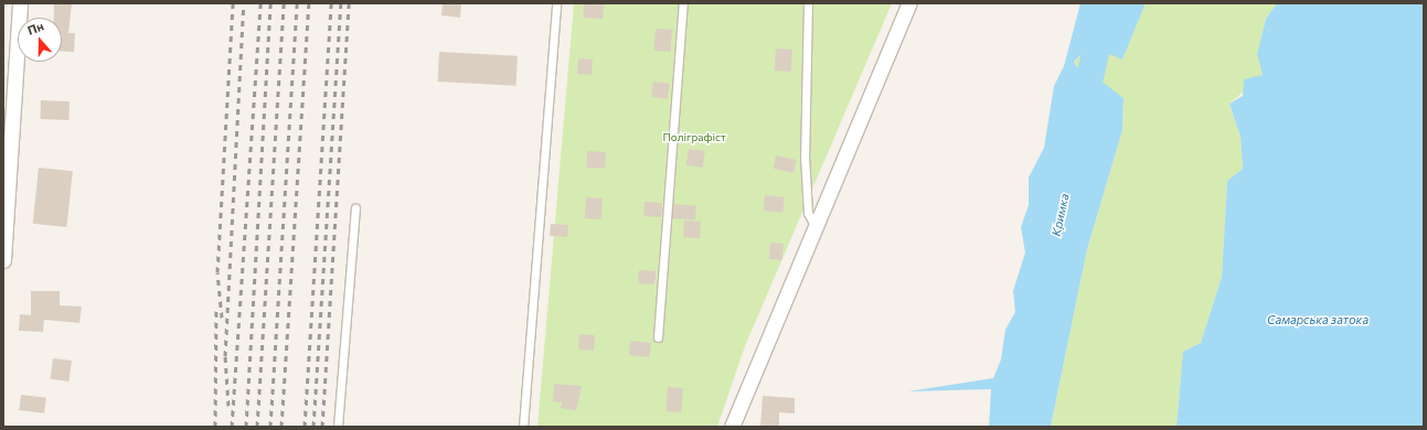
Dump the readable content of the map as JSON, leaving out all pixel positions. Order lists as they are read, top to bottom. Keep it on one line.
{"water":["Кримка","Самарська затока"],"parks":["Поліграфіст"],"north":"top"}
